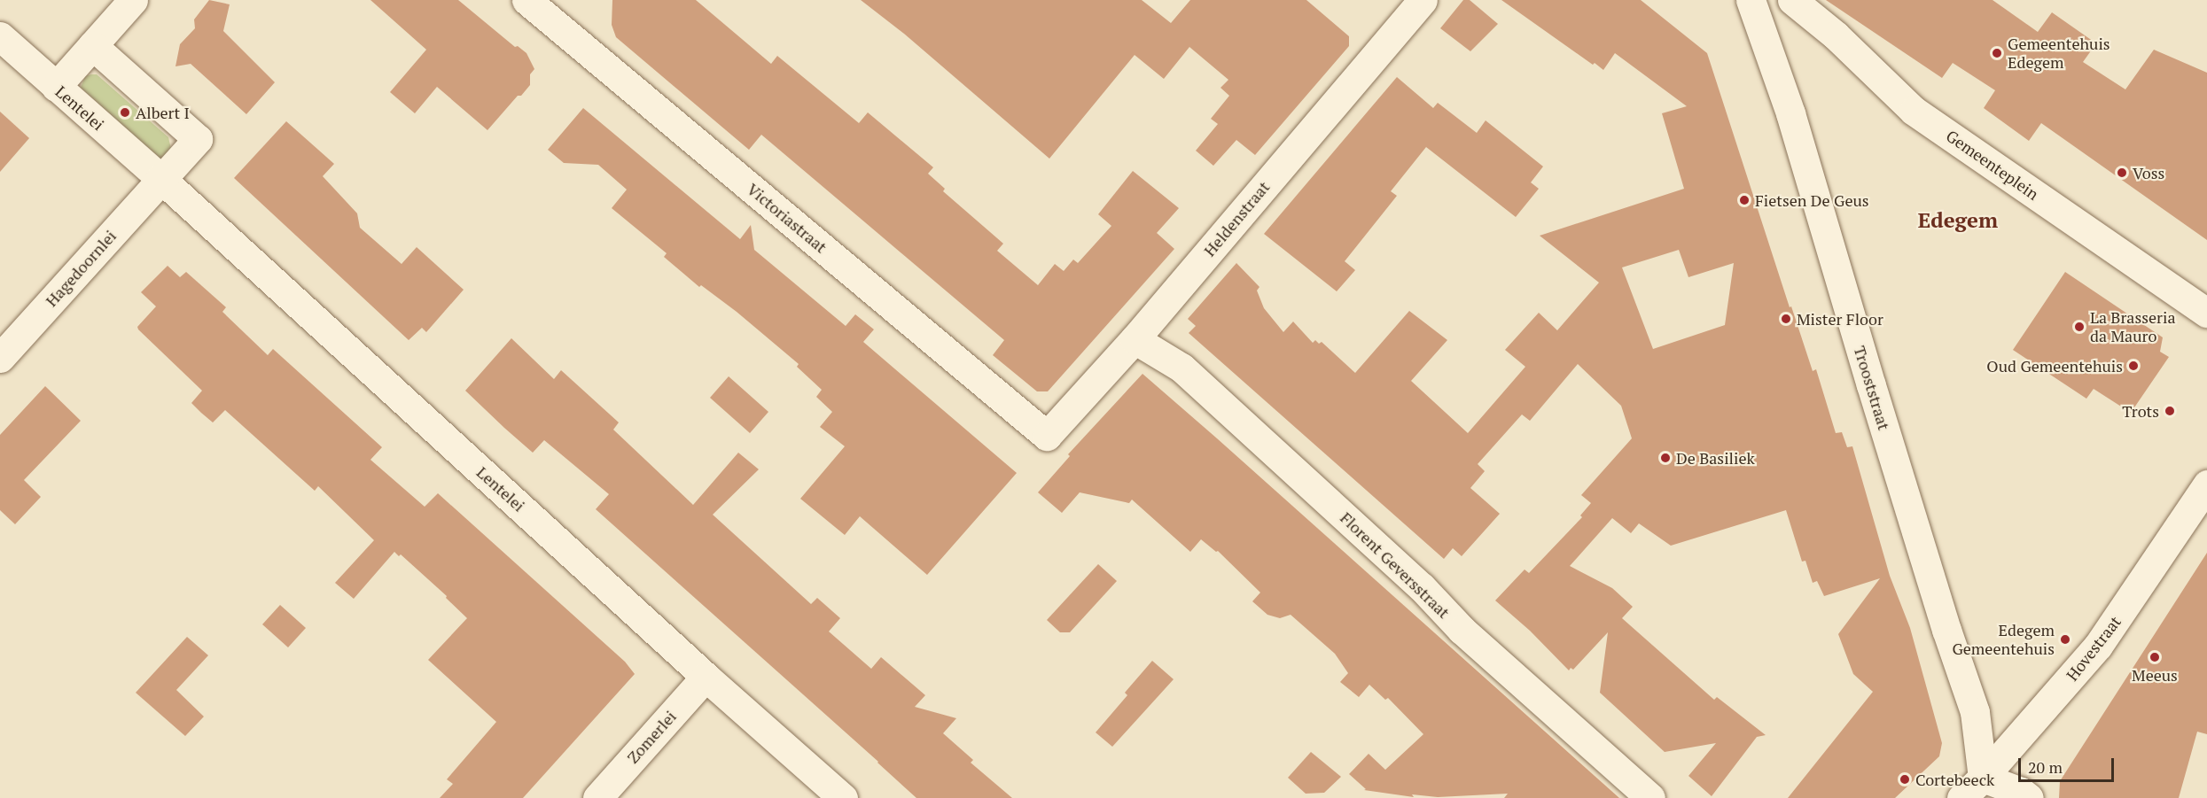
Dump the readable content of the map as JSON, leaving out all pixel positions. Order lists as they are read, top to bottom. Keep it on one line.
{"streets":{"street":["Lentelei","Gemeenteplein","Victoriastraat","Heldenstraat","Hagedoornlei","Trooststraat","Florent Geversstraat","Hovestraat","Zomerlei"]},"crossings":[["Lentelei","Hagedoornlei"],["Lentelei","Zomerlei"],["Victoriastraat","Heldenstraat"],["Heldenstraat","Florent Geversstraat"],["Trooststraat","Hovestraat"]],"districts":["Edegem"],"places":["Gemeentehuis Edegem","Albert I","Voss","Fietsen De Geus","Mister Floor","La Brasseria da Mauro","Oud Gemeentehuis","Trots","De Basiliek","Edegem Gemeentehuis","Meeus","Cortebeeck"],"scale_bar":"20 m"}
